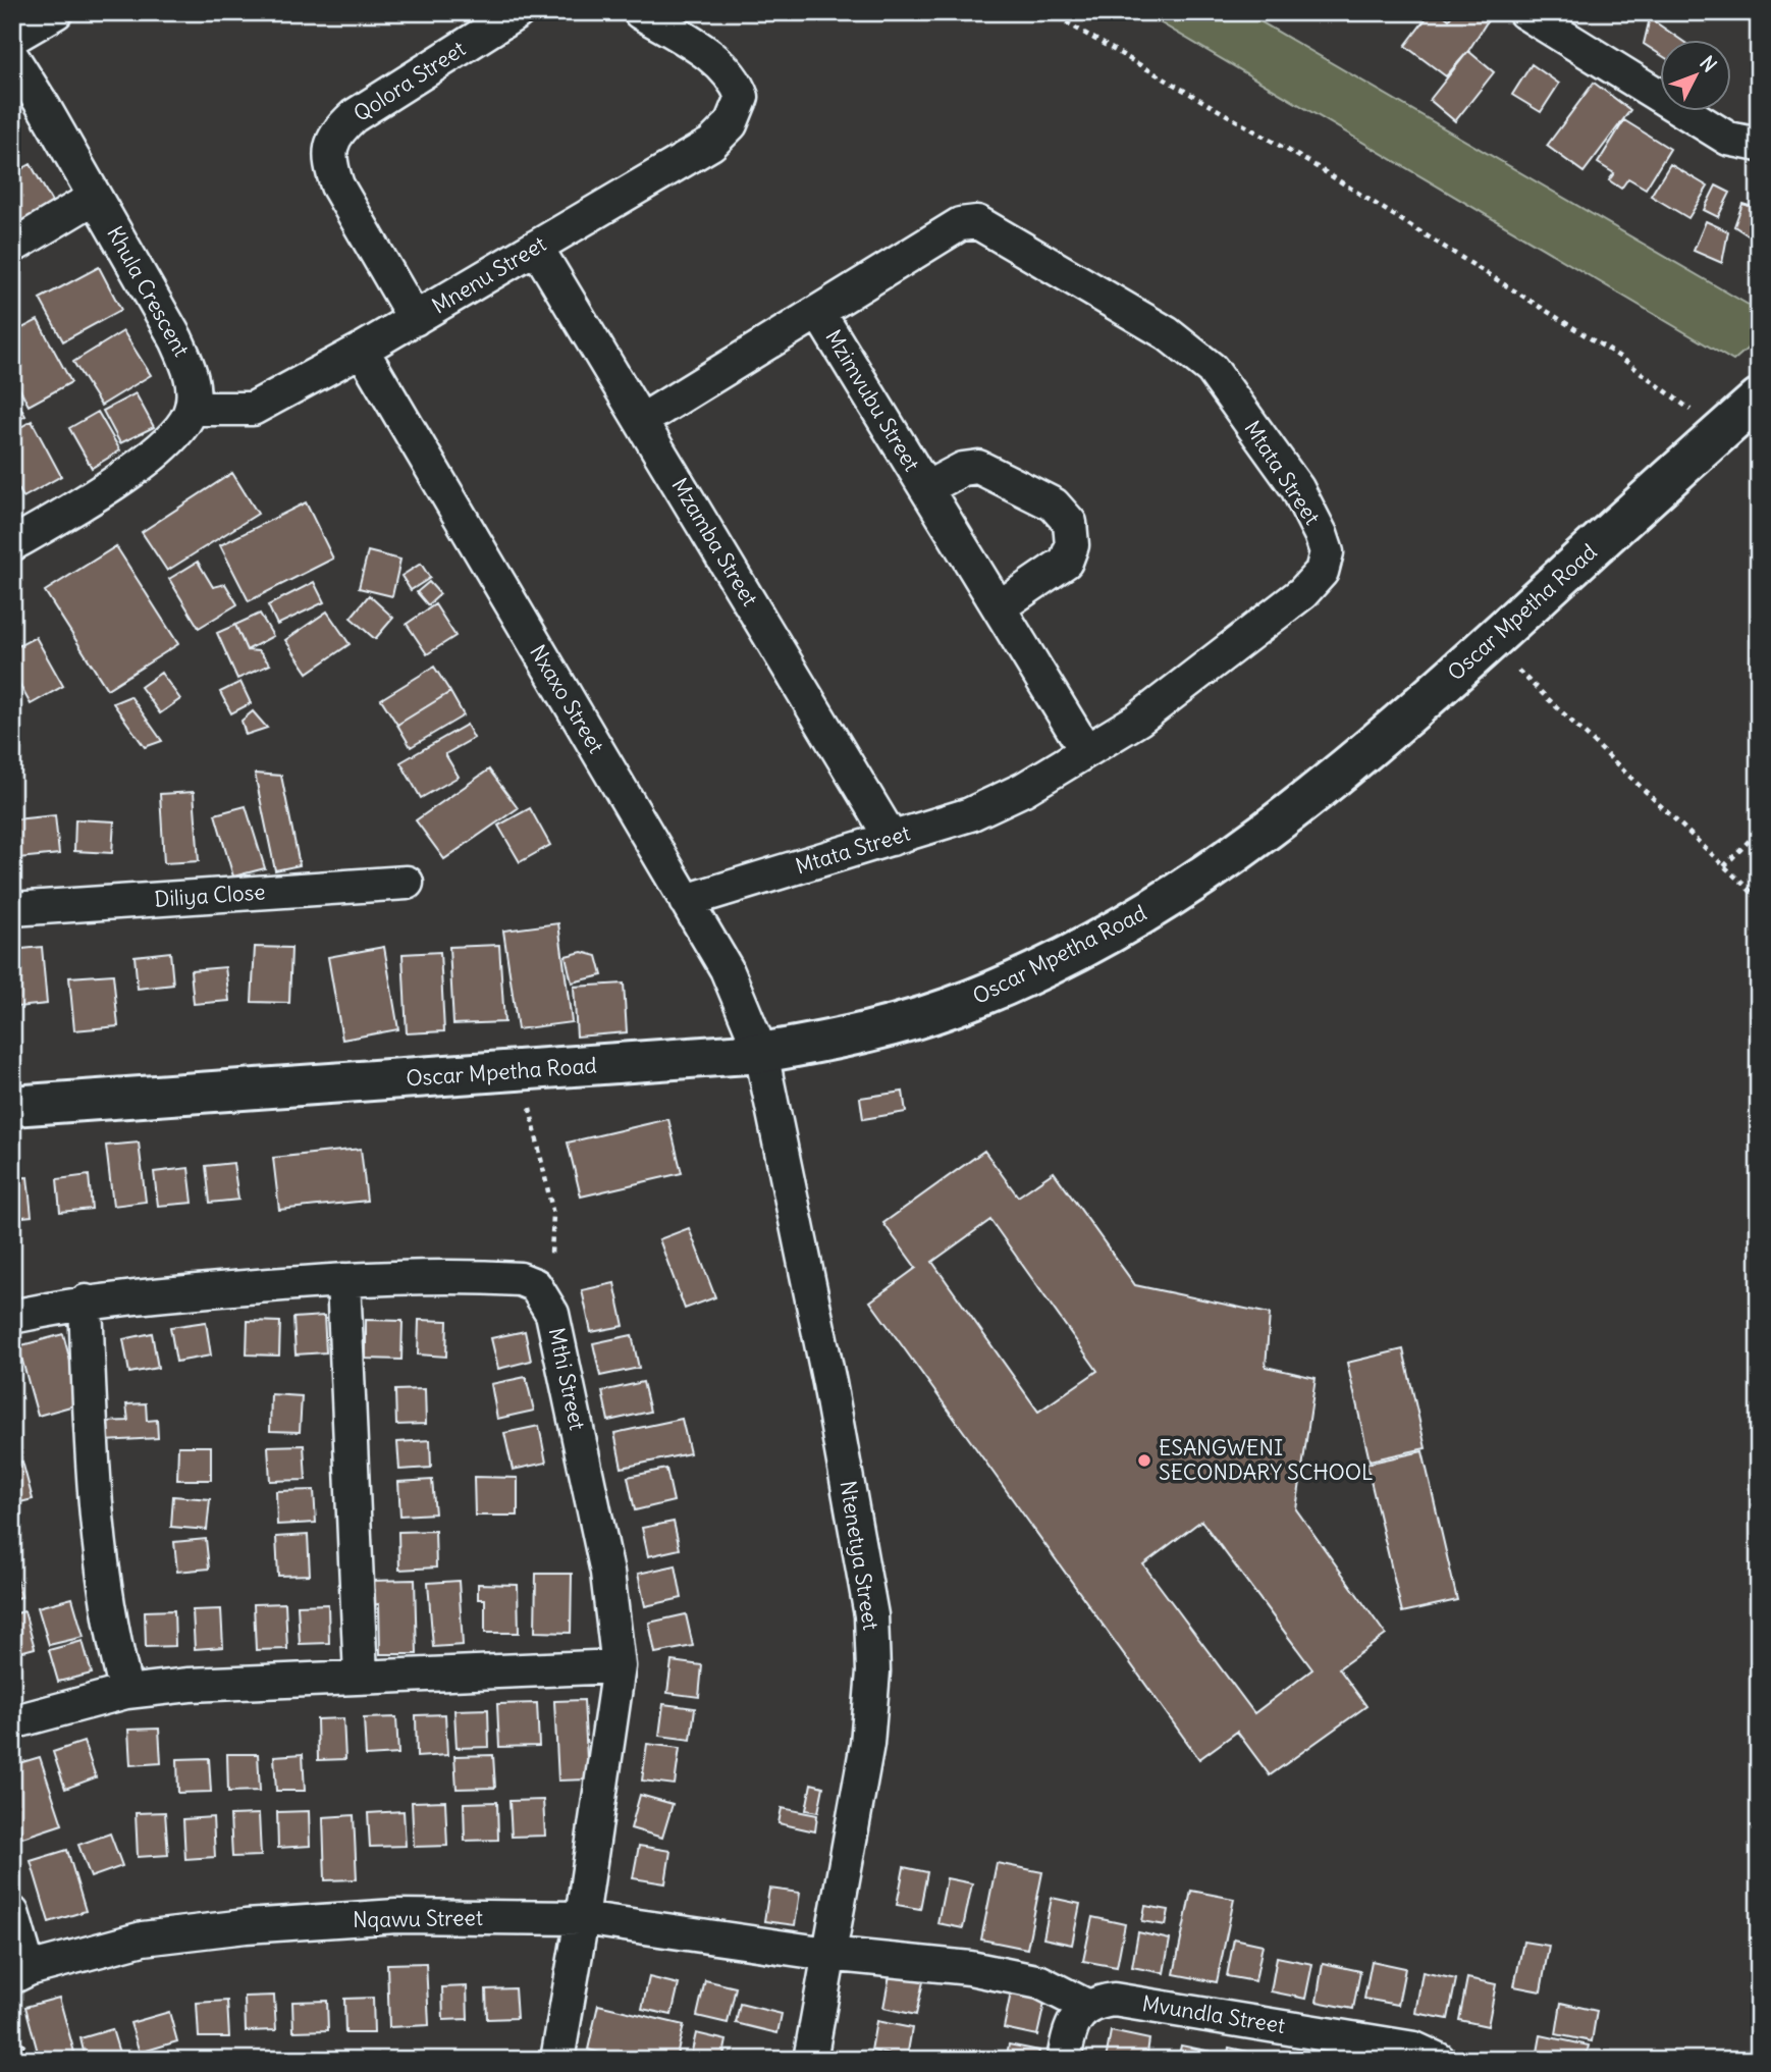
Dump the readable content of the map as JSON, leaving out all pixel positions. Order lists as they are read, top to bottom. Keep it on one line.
{"streets":{"street":["Qolora Street","Mnenu Street","Khula Crescent","Mzimvubu Street","Mtata Street","Mzamba Street","Oscar Mpetha Road","Nxaxo Street","Diliya Close","Mthi Street","Ntenetya Street","Nqawu Street","Mvundla Street"]},"crossings":[["Qolora Street","Mnenu Street"],["Mnenu Street","Khula Crescent"],["Mnenu Street","Mzamba Street"],["Mnenu Street","Nxaxo Street"],["Mzimvubu Street","Mtata Street"],["Mtata Street","Mzamba Street"],["Mtata Street","Nxaxo Street"],["Oscar Mpetha Road","Nxaxo Street"],["Oscar Mpetha Road","Ntenetya Street"],["Nxaxo Street","Ntenetya Street"],["Mthi Street","Nqawu Street"],["Ntenetya Street","Nqawu Street"],["Nqawu Street","Mvundla Street"]],"places":["ESANGWENI SECONDARY SCHOOL"],"north":"top right"}
